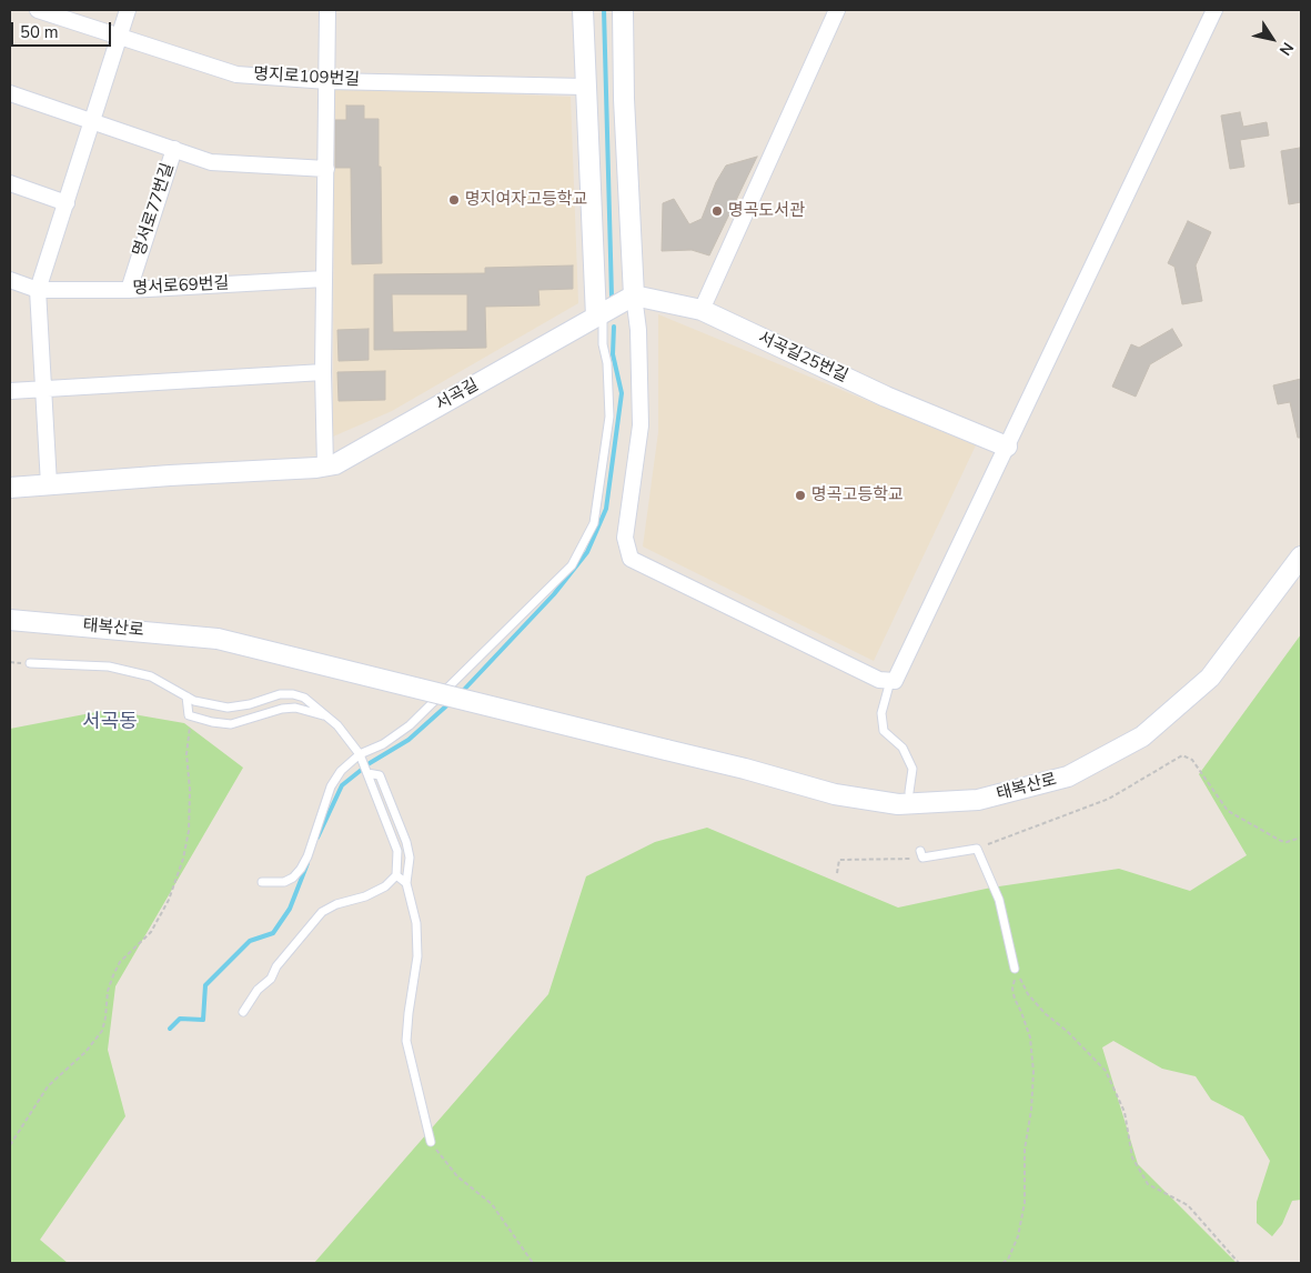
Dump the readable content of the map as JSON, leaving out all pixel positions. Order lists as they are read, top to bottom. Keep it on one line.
{"streets":{"street":["명지로109번길","명서로77번길","명서로69번길","서곡길25번길","서곡길","태복산로"]},"crossings":[["명서로77번길","명서로69번길"]],"districts":["서곡동"],"places":["명지여자고등학교","명곡도서관","명곡고등학교"],"scale_bar":"50 m","north":"bottom right"}
